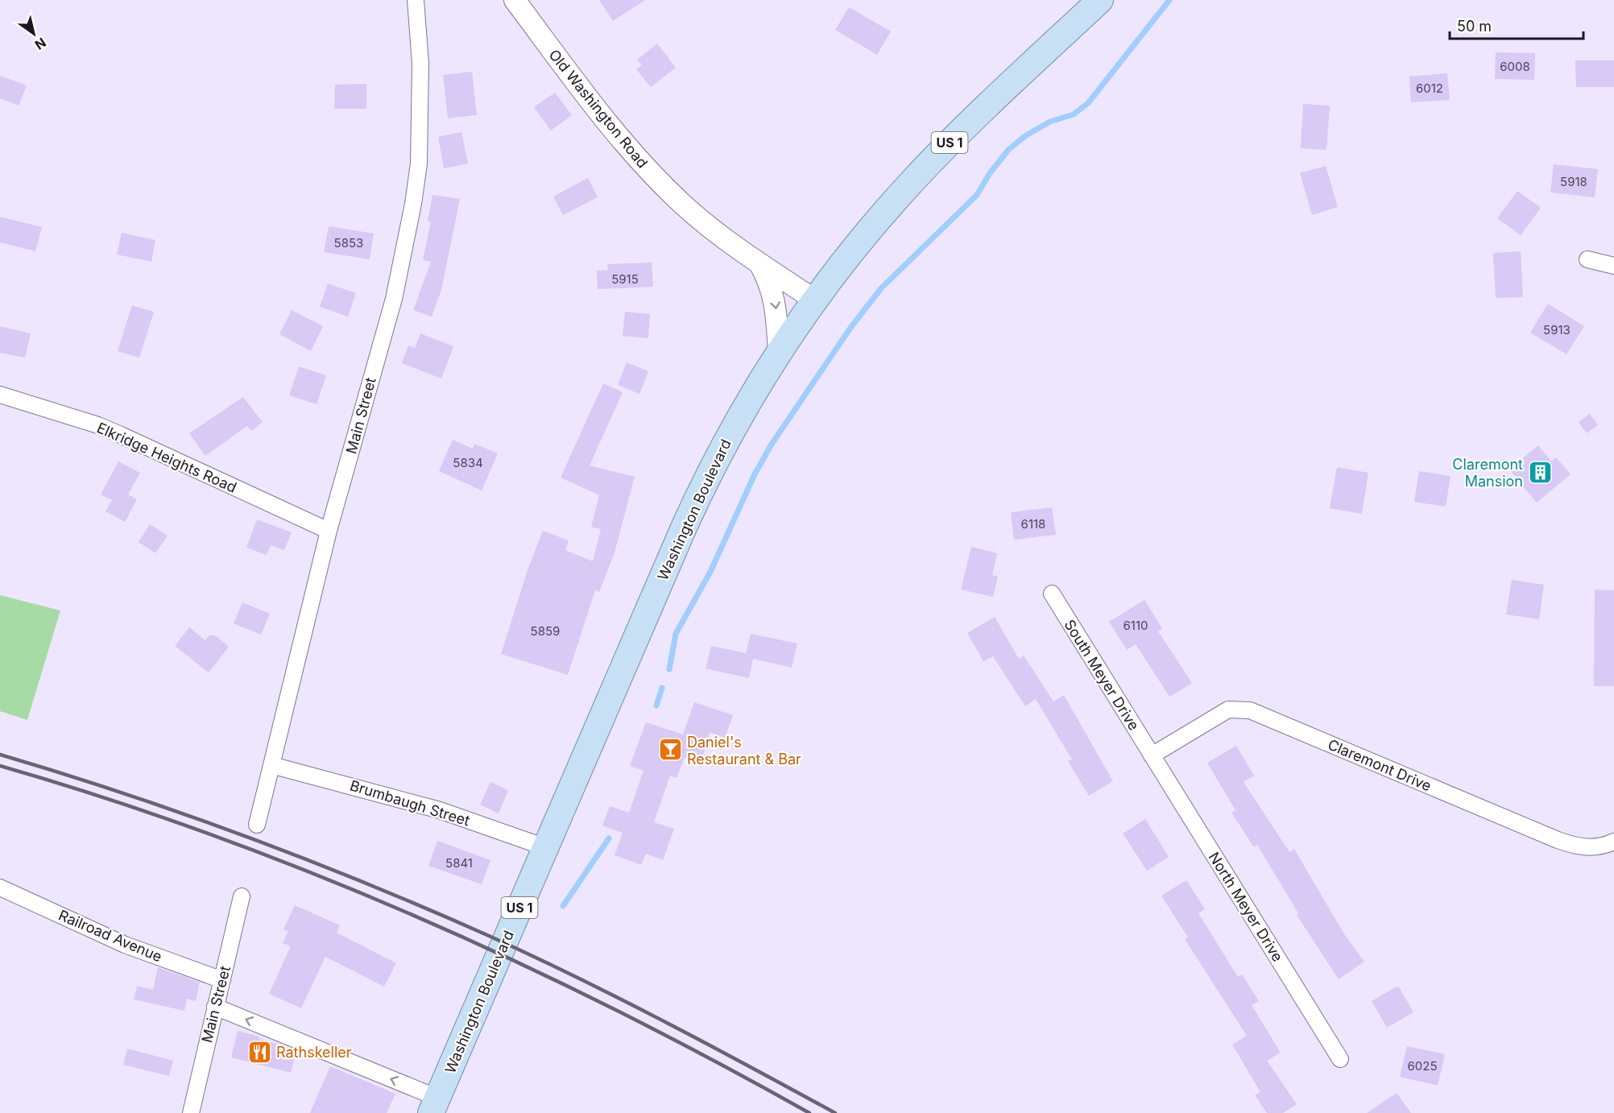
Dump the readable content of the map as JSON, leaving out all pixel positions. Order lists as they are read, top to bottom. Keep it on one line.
{"streets":{"main road":["US 1","Washington Boulevard"],"street":["Old Washington Road","Main Street","Elkridge Heights Road","South Meyer Drive","Claremont Drive","Brumbaugh Street","North Meyer Drive","Railroad Avenue"]},"crossings":[["Old Washington Road","Washington Boulevard"],["Main Street","Elkridge Heights Road"],["Main Street","Brumbaugh Street"],["Main Street","Railroad Avenue"],["Washington Boulevard","Brumbaugh Street"],["South Meyer Drive","Claremont Drive"],["South Meyer Drive","North Meyer Drive"],["Claremont Drive","North Meyer Drive"]],"places":{"building":["Claremont Mansion"],"bar":["Daniel's Restaurant & Bar"],"restaurant":["Rathskeller"]},"house_numbers":["6008","6012","5918","5853","5915","5913","5834","6118","6110","5859","5841","6025"],"scale_bar":"50 m","north":"bottom right"}
